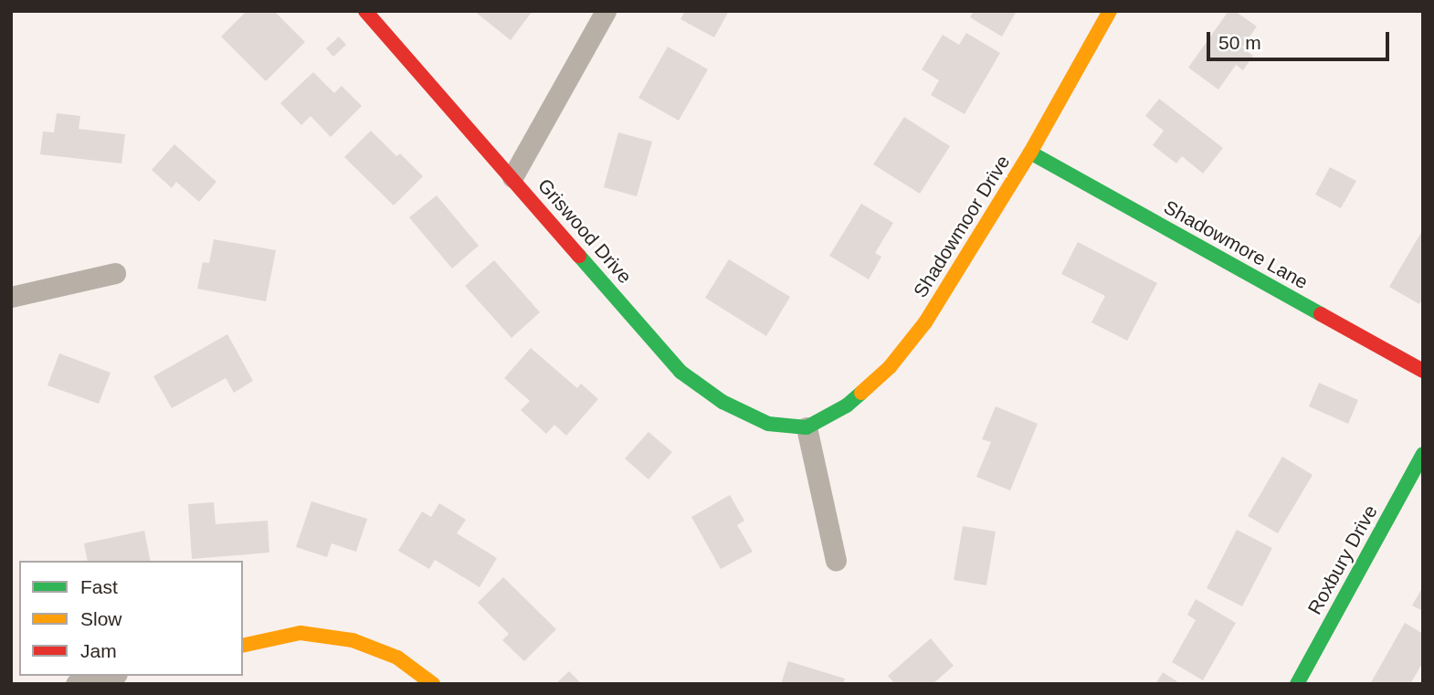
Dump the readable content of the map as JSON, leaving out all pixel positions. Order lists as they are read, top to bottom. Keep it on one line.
{"streets":{"street":["Shadowmoor Drive","Griswood Drive","Shadowmore Lane","Roxbury Drive"]},"crossings":[["Shadowmoor Drive","Griswood Drive"],["Shadowmoor Drive","Shadowmore Lane"]],"legend":["Fast","Slow","Jam"],"scale_bar":"50 m"}
